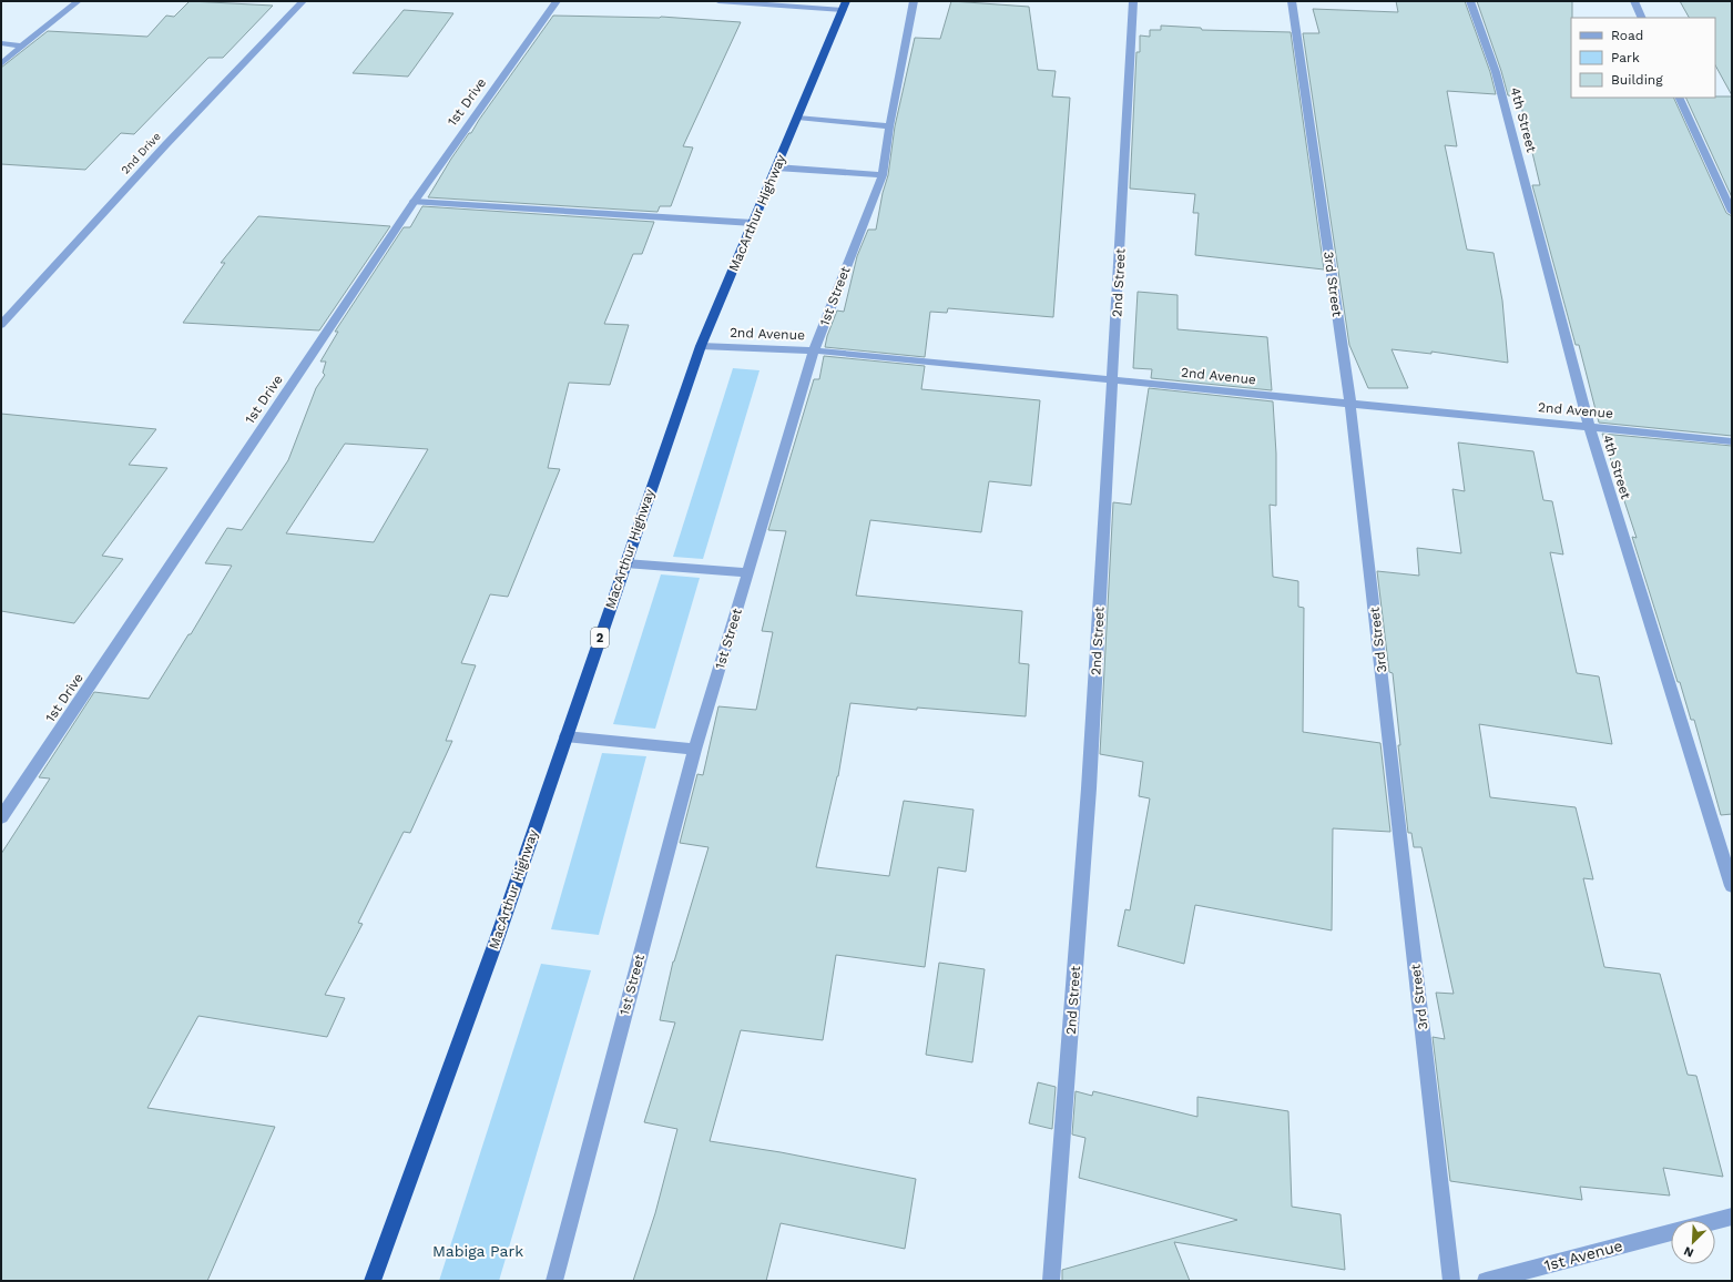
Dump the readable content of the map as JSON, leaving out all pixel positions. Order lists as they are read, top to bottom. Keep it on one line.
{"streets":{"highway":["MacArthur Highway","2"],"street":["1st Drive","4th Street","2nd Drive","2nd Street","3rd Street","1st Street","2nd Avenue","1st Avenue"]},"crossings":[["4th Street","2nd Avenue"],["MacArthur Highway","2nd Avenue"],["2nd Street","2nd Avenue"],["3rd Street","2nd Avenue"],["1st Street","2nd Avenue"]],"parks":["Mabiga Park"],"legend":["Road","Park","Building"],"north":"bottom left"}
